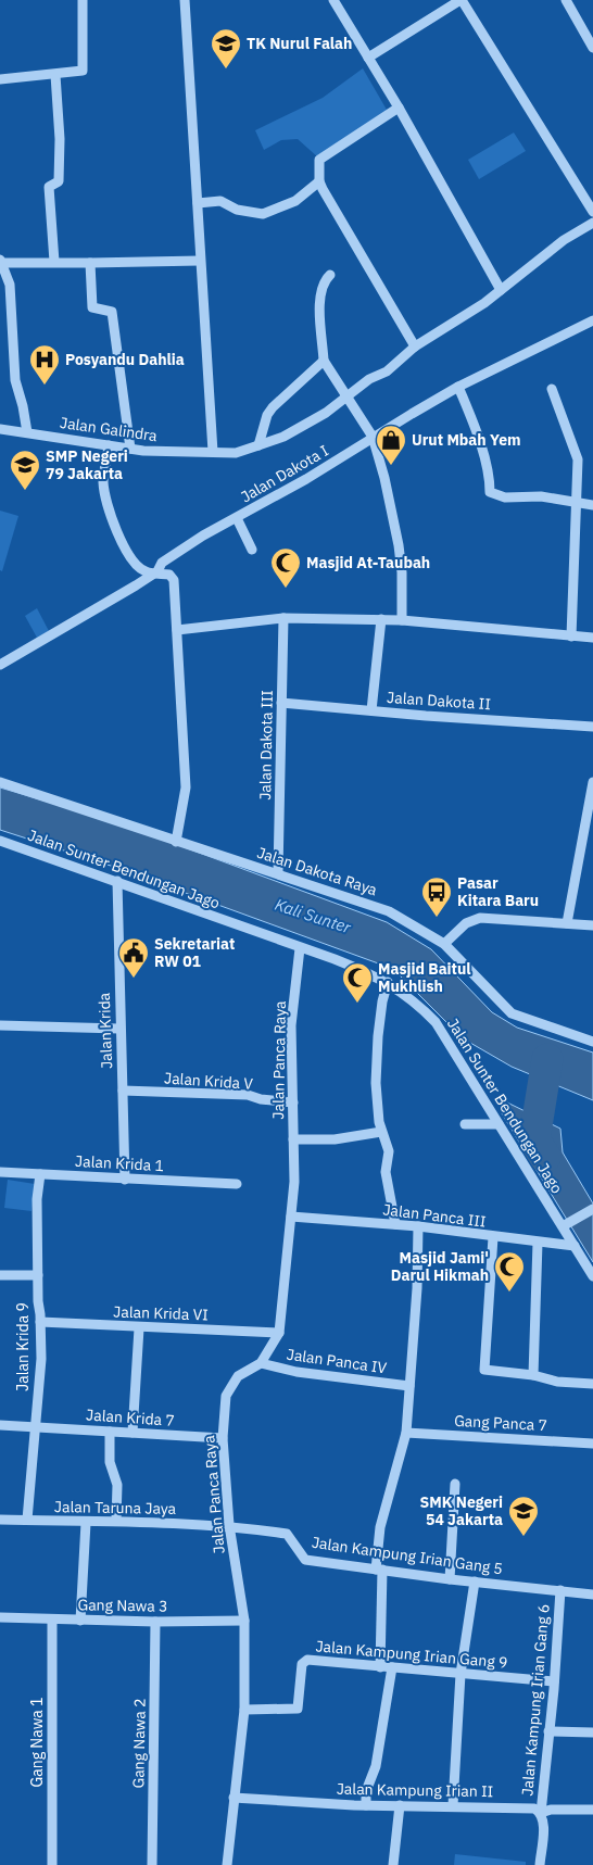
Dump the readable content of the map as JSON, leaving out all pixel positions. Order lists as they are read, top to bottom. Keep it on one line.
{"streets":{"street":["Jalan Galindra","Jalan Dakota I","Jalan Dakota II","Jalan Dakota III","Jalan Sunter Bendungan Jago","Jalan Dakota Raya","Jalan Krida","Jalan Panca Raya","Jalan Krida V","Jalan Krida 1","Jalan Panca III","Jalan Krida VI","Jalan Krida 9","Jalan Panca IV","Jalan Krida 7","Gang Panca 7","Jalan Taruna Jaya","Jalan Kampung Irian Gang 5","Gang Nawa 3","Jalan Kampung Irian Gang 9","Jalan Kampung Irian Gang 6","Gang Nawa 1","Gang Nawa 2","Jalan Kampung Irian II"]},"crossings":[["Jalan Dakota II","Jalan Dakota III"],["Jalan Dakota III","Jalan Dakota Raya"],["Jalan Sunter Bendungan Jago","Jalan Krida"],["Jalan Sunter Bendungan Jago","Jalan Panca Raya"],["Jalan Sunter Bendungan Jago","Jalan Panca III"],["Jalan Krida","Jalan Krida V"],["Jalan Krida","Jalan Krida 1"],["Jalan Panca Raya","Jalan Krida V"],["Jalan Panca Raya","Jalan Panca III"],["Jalan Panca Raya","Jalan Krida VI"],["Jalan Panca Raya","Jalan Panca IV"],["Jalan Panca Raya","Jalan Krida 7"],["Jalan Panca Raya","Jalan Taruna Jaya"],["Jalan Panca Raya","Jalan Kampung Irian Gang 5"],["Jalan Panca Raya","Gang Nawa 3"],["Jalan Panca Raya","Jalan Kampung Irian Gang 9"],["Jalan Panca Raya","Jalan Kampung Irian II"],["Jalan Krida 1","Jalan Krida 9"],["Jalan Krida VI","Jalan Krida 9"],["Jalan Krida 9","Jalan Krida 7"],["Jalan Krida 9","Jalan Taruna Jaya"],["Jalan Taruna Jaya","Jalan Kampung Irian Gang 5"],["Jalan Kampung Irian Gang 5","Jalan Kampung Irian Gang 6"],["Gang Nawa 3","Gang Nawa 1"],["Gang Nawa 3","Gang Nawa 2"],["Jalan Kampung Irian Gang 9","Jalan Kampung Irian Gang 6"],["Jalan Kampung Irian Gang 6","Jalan Kampung Irian II"]],"water":["Kali Sunter"],"places":{"school or university":["TK Nurul Falah","SMP Negeri 79 Jakarta","SMK Negeri 54 Jakarta"],"hospital":["Posyandu Dahlia"],"shop":["Urut Mbah Yem"],"mosque":["Masjid At-Taubah","Masjid Baitul Mukhlish","Masjid Jami' Darul Hikmah"],"bus stop":["Pasar Kitara Baru"],"public building":["Sekretariat RW 01"]}}
